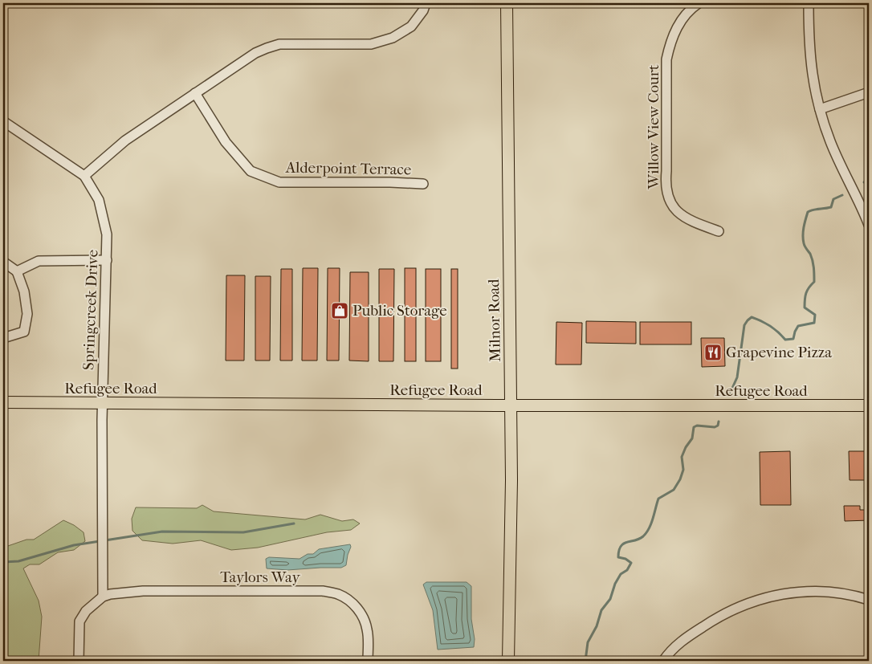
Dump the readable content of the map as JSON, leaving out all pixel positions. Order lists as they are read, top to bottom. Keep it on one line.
{"streets":{"main road":["Milnor Road","Refugee Road"],"street":["Willow View Court","Alderpoint Terrace","Springcreek Drive","Taylors Way"]},"crossings":[["Springcreek Drive","Refugee Road"],["Springcreek Drive","Taylors Way"],["Milnor Road","Refugee Road"]],"places":{"shop":["Public Storage"],"restaurant":["Grapevine Pizza"]}}
